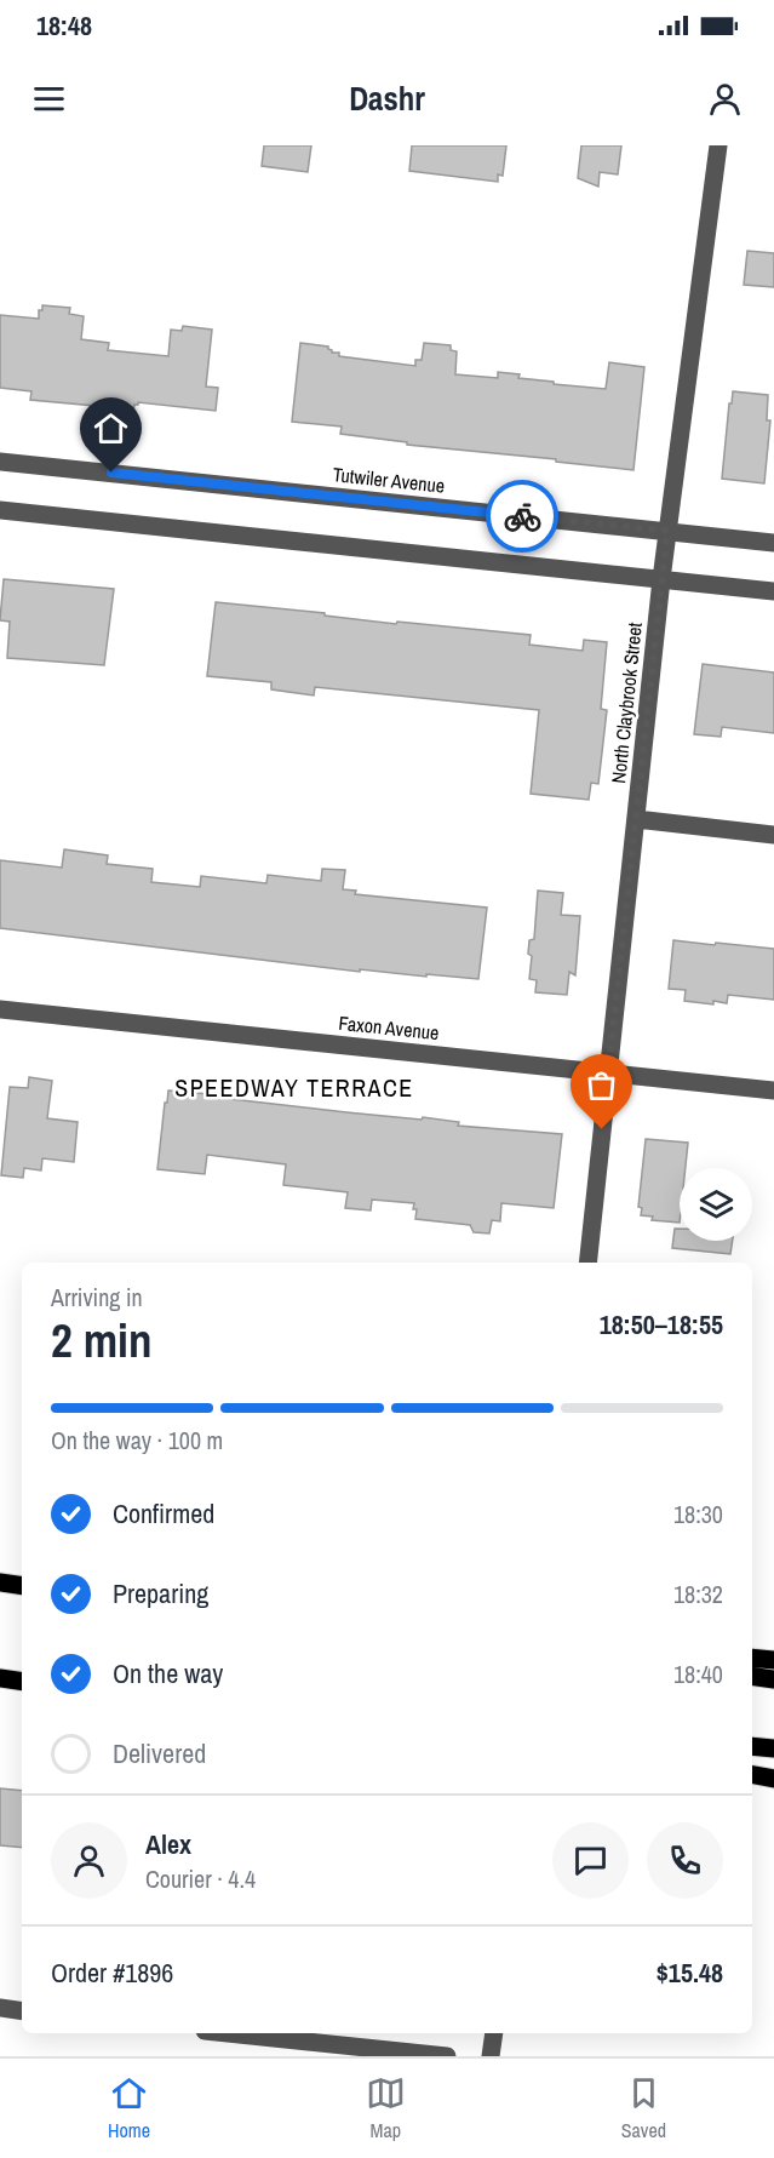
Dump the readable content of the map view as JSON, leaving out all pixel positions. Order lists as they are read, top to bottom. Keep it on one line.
{"streets":{"street":["Tutwiler Avenue","North Claybrook Street","Faxon Avenue"]},"crossings":[["Tutwiler Avenue","North Claybrook Street"],["North Claybrook Street","Faxon Avenue"]],"districts":["SPEEDWAY TERRACE"],"page":{"status":"18:48","header":"Dashr","heading":["2 min","Arriving in","18:50–18:55"],"panel":["Alex","Courier · 4.4","Order #1896","$15.48"],"bar":"On the way · 100 m","list":[["Confirmed","18:30"],["Preparing","18:32"],["On the way","18:40"],"Delivered"],"tabs":["Home","Map","Saved"]}}
